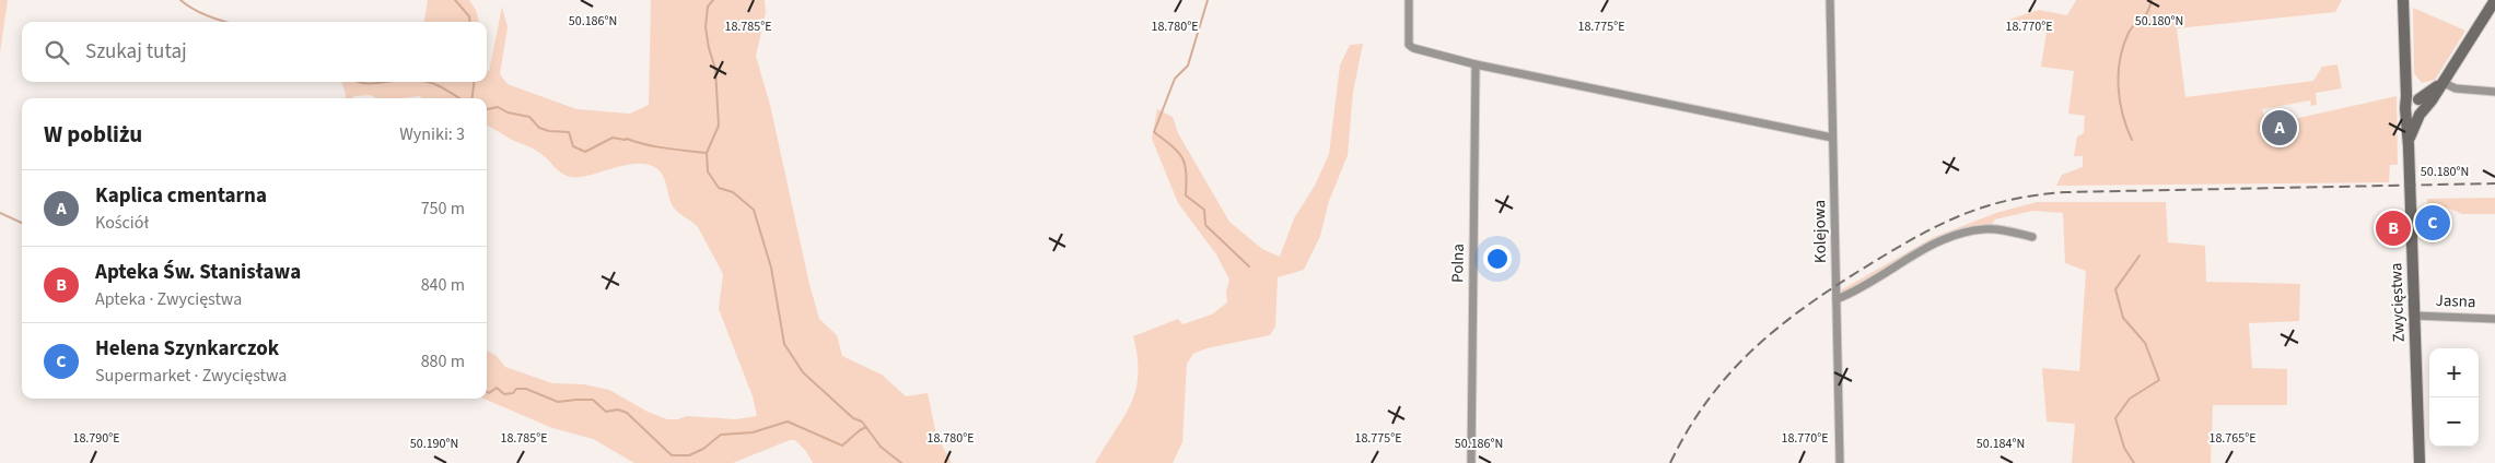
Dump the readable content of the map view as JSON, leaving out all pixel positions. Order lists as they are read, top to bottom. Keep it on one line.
{"streets":{"street":["Kolejowa","Polna","Jasna","Zwycięstwa"]},"crossings":[["Jasna","Zwycięstwa"]],"page":{"search":"Szukaj tutaj","heading":["W pobliżu","Wyniki: 3"],"pins":["A","C","B"],"list":[{"mark":"A","name":"Kaplica cmentarna","note":"Kościół","value":"750 m"},{"mark":"B","name":"Apteka Św. Stanisława","note":"Apteka · Zwycięstwa","value":"840 m"},{"mark":"C","name":"Helena Szynkarczok","note":"Supermarket · Zwycięstwa","value":"880 m"}],"map_buttons":["+","−"]},"coordinates":["50.180°N","50.186°N","18.785°E","18.780°E","18.775°E","18.770°E","18.790°E","18.765°E","50.190°N","50.184°N"]}
